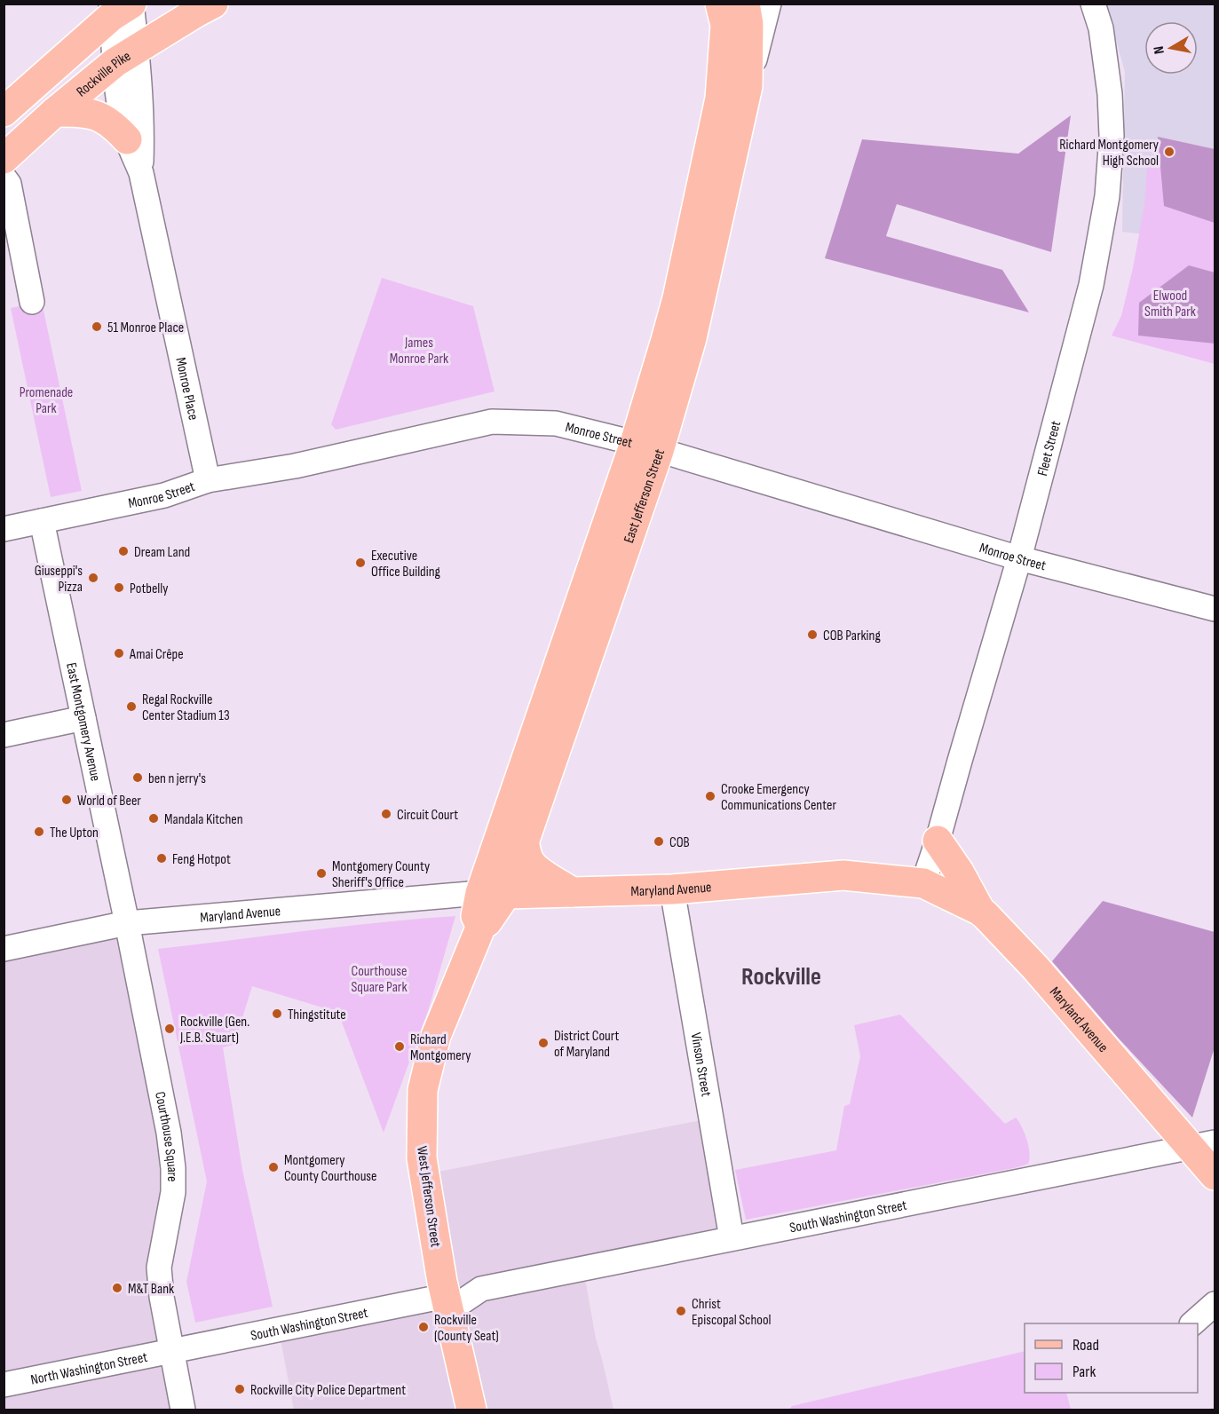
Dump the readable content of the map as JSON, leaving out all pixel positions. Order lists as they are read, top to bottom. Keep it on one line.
{"streets":{"main road":["Rockville Pike","East Jefferson Street","Maryland Avenue","West Jefferson Street"],"street":["Monroe Place","Monroe Street","Fleet Street","East Montgomery Avenue","Vinson Street","Courthouse Square","South Washington Street","North Washington Street"]},"crossings":[["Rockville Pike","Monroe Place"],["Monroe Place","Monroe Street"],["Monroe Street","Fleet Street"],["Monroe Street","East Jefferson Street"],["Monroe Street","East Montgomery Avenue"],["Fleet Street","Maryland Avenue"],["East Jefferson Street","Maryland Avenue"],["East Jefferson Street","West Jefferson Street"],["East Montgomery Avenue","Maryland Avenue"],["East Montgomery Avenue","Courthouse Square"],["Maryland Avenue","Vinson Street"],["Maryland Avenue","Courthouse Square"],["Maryland Avenue","West Jefferson Street"],["Maryland Avenue","South Washington Street"],["Vinson Street","South Washington Street"],["Courthouse Square","South Washington Street"],["Courthouse Square","North Washington Street"],["West Jefferson Street","South Washington Street"],["South Washington Street","North Washington Street"]],"districts":["Rockville"],"parks":["Elwood Smith Park","James Monroe Park","Promenade Park","Courthouse Square Park"],"places":["Richard Montgomery High School","51 Monroe Place","Dream Land","Executive Office Building","Giuseppi's Pizza","Potbelly","COB Parking","Amai Crêpe","Regal Rockville Center Stadium 13","ben n jerry's","Crooke Emergency Communications Center","World of Beer","Circuit Court","Mandala Kitchen","The Upton","COB","Feng Hotpot","Montgomery County Sheriff's Office","Thingstitute","Rockville (Gen. J.E.B. Stuart)","District Court of Maryland","Richard Montgomery","Montgomery County Courthouse","M&T Bank","Christ Episcopal School","Rockville (County Seat)","Rockville City Police Department"],"legend":["Road","Park"],"north":"left"}
